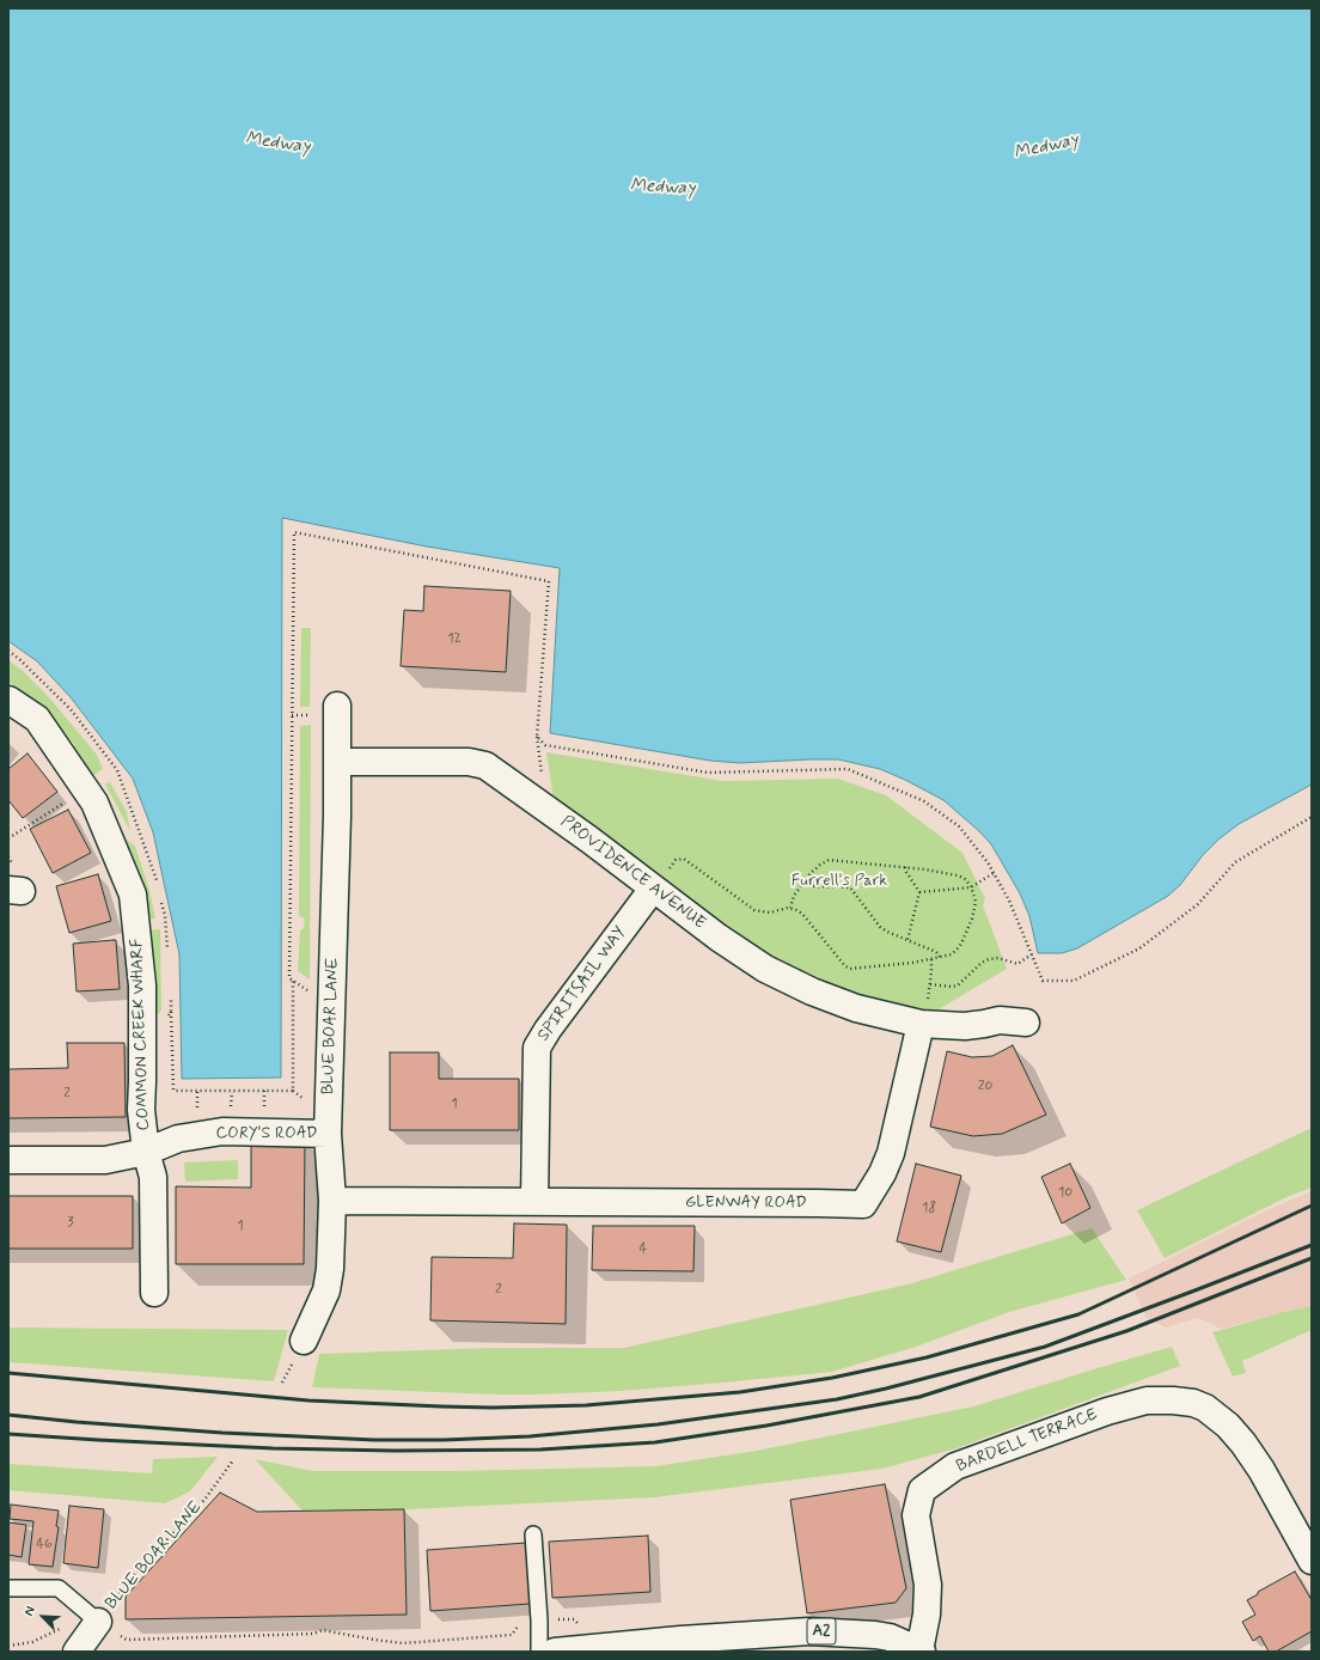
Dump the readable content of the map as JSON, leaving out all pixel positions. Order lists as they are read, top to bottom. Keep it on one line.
{"streets":{"street":["PROVIDENCE AVENUE","SPIRITSAIL WAY","BLUE BOAR LANE","COMMON CREEK WHARF","CORY'S ROAD","GLENWAY ROAD","BARDELL TERRACE","A2"]},"crossings":[["PROVIDENCE AVENUE","SPIRITSAIL WAY"],["PROVIDENCE AVENUE","BLUE BOAR LANE"],["PROVIDENCE AVENUE","GLENWAY ROAD"],["SPIRITSAIL WAY","GLENWAY ROAD"],["BLUE BOAR LANE","CORY'S ROAD"],["BLUE BOAR LANE","GLENWAY ROAD"],["COMMON CREEK WHARF","CORY'S ROAD"],["BARDELL TERRACE","A2"]],"water":["Medway"],"parks":["Furrell's Park"],"house_numbers":["12","20","2","1","10","18","3","1","4","2","46"],"north":"top left"}
